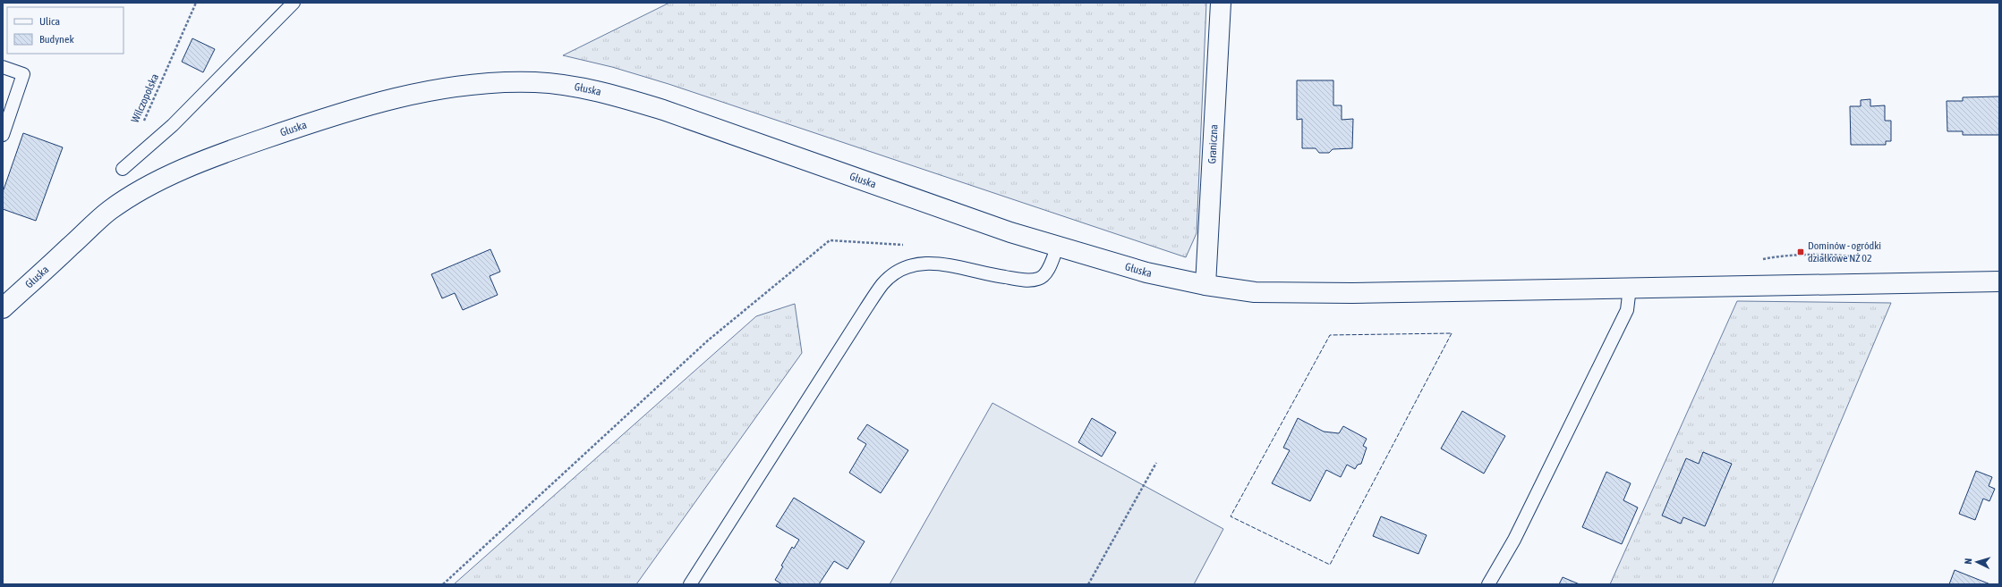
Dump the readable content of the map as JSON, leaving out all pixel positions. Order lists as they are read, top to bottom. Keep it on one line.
{"streets":{"street":["Głuska","Graniczna"],"path":["Wilczopolska"]},"crossings":[["Głuska","Graniczna"]],"places":{"transit":["Dominów - ogródki działkowe NŻ 02"]},"legend":["Ulica","Budynek"],"north":"left"}
